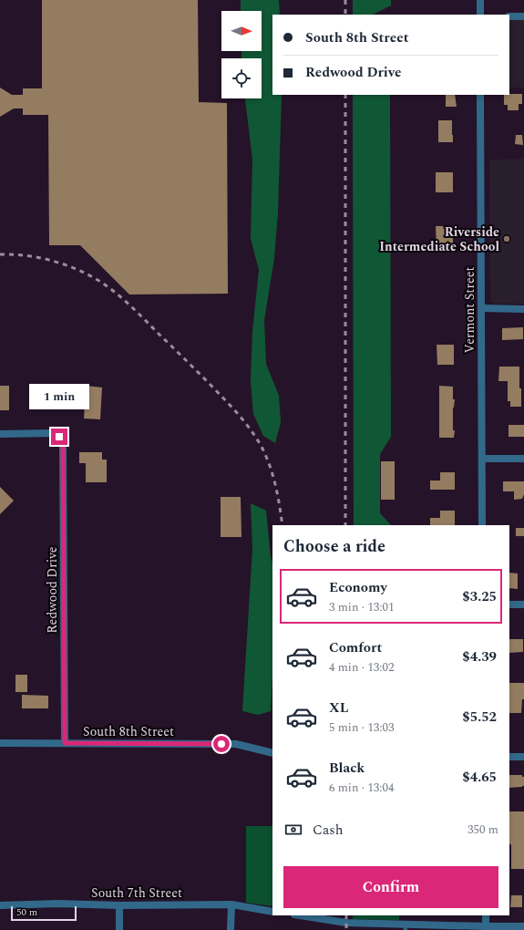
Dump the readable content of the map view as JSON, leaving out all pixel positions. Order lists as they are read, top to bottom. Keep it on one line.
{"streets":{"street":["Vermont Street","Redwood Drive","South 8th Street","South 7th Street"]},"crossings":[["Redwood Drive","South 8th Street"]],"places":["Riverside Intermediate School"],"scale_bar":"50 m","north":"right","page":{"banner":["South 8th Street","Redwood Drive"],"bubble":"1 min","heading":"Choose a ride","list":[{"name":"Economy","note":"3 min · 13:01","value":"$3.25"},{"name":"Comfort","note":"4 min · 13:02","value":"$4.39"},{"name":"XL","note":"5 min · 13:03","value":"$5.52"},{"name":"Black","note":"6 min · 13:04","value":"$4.65"}],"pay":["Cash","350 m"],"buttons":"Confirm","scale":"50 m"}}
